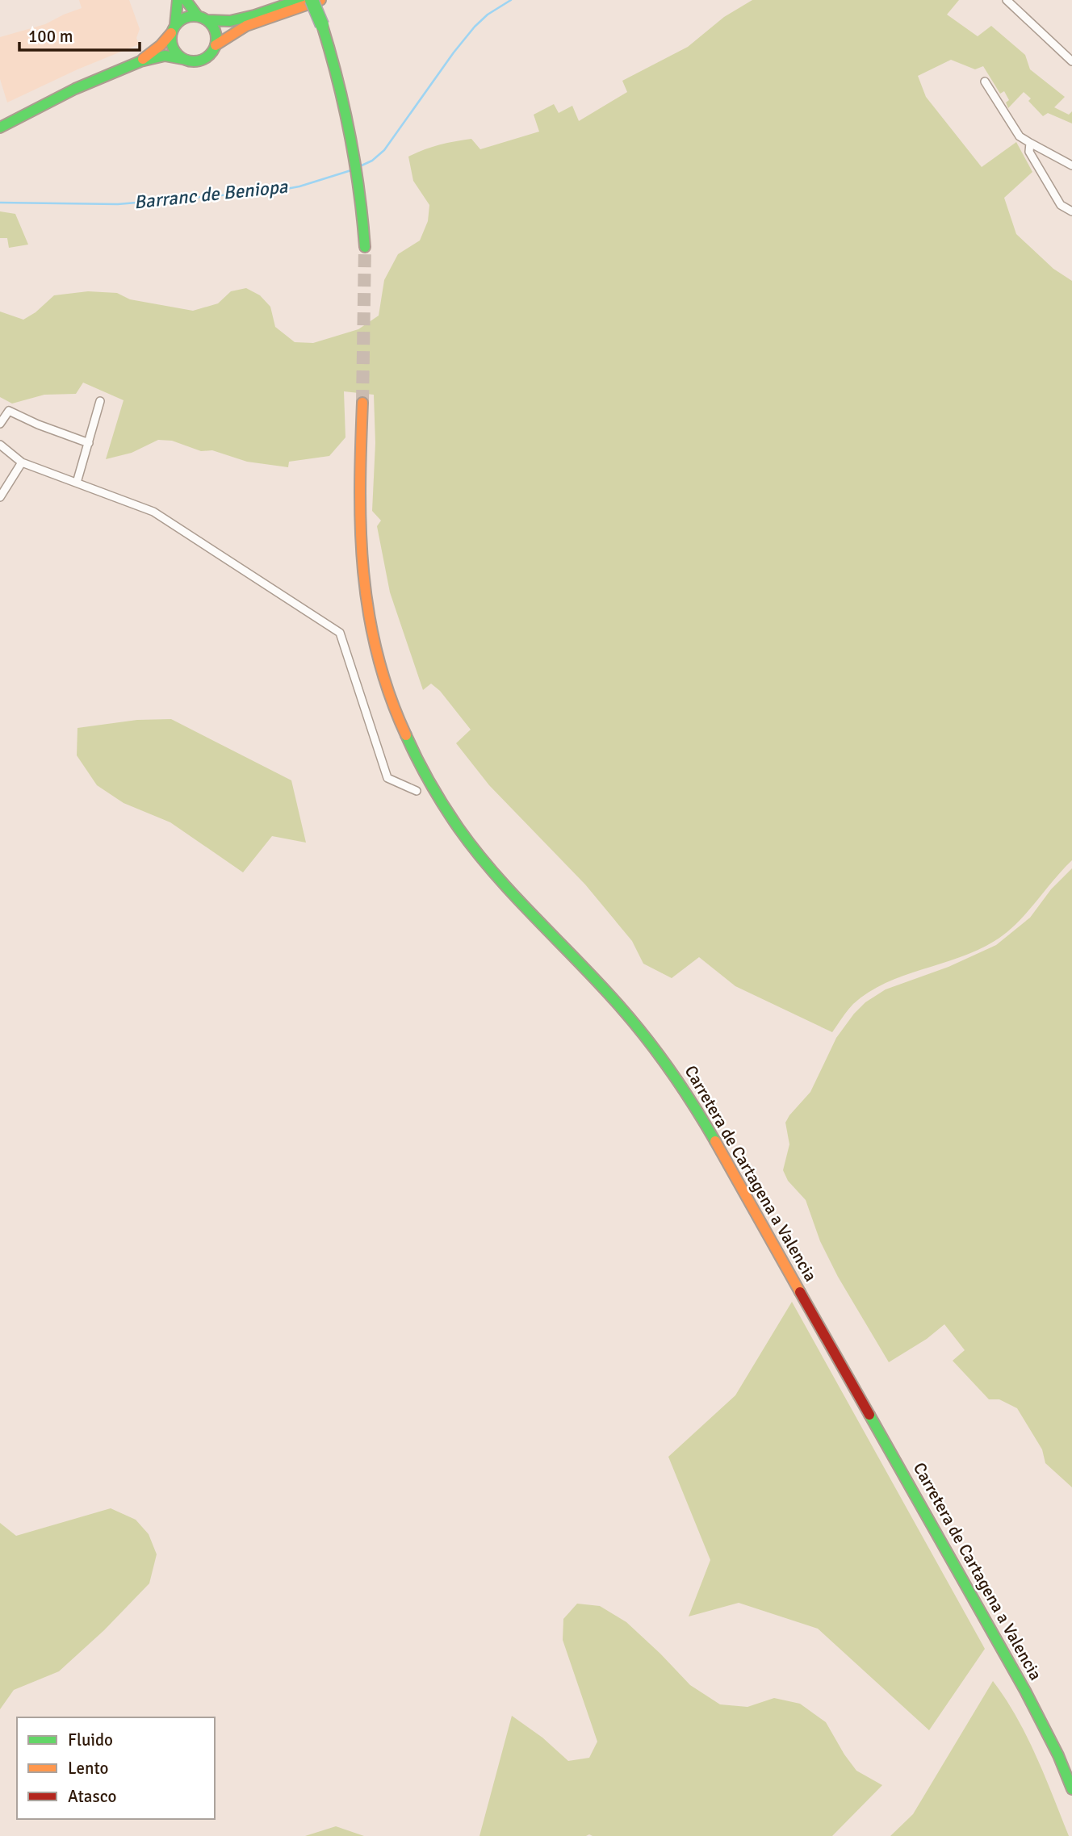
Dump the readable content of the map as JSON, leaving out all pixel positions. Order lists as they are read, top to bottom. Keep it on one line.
{"streets":{"main road":["Carretera de Cartagena a Valencia"]},"water":["Barranc de Beniopa"],"legend":["Fluido","Lento","Atasco"],"scale_bar":"100 m"}
